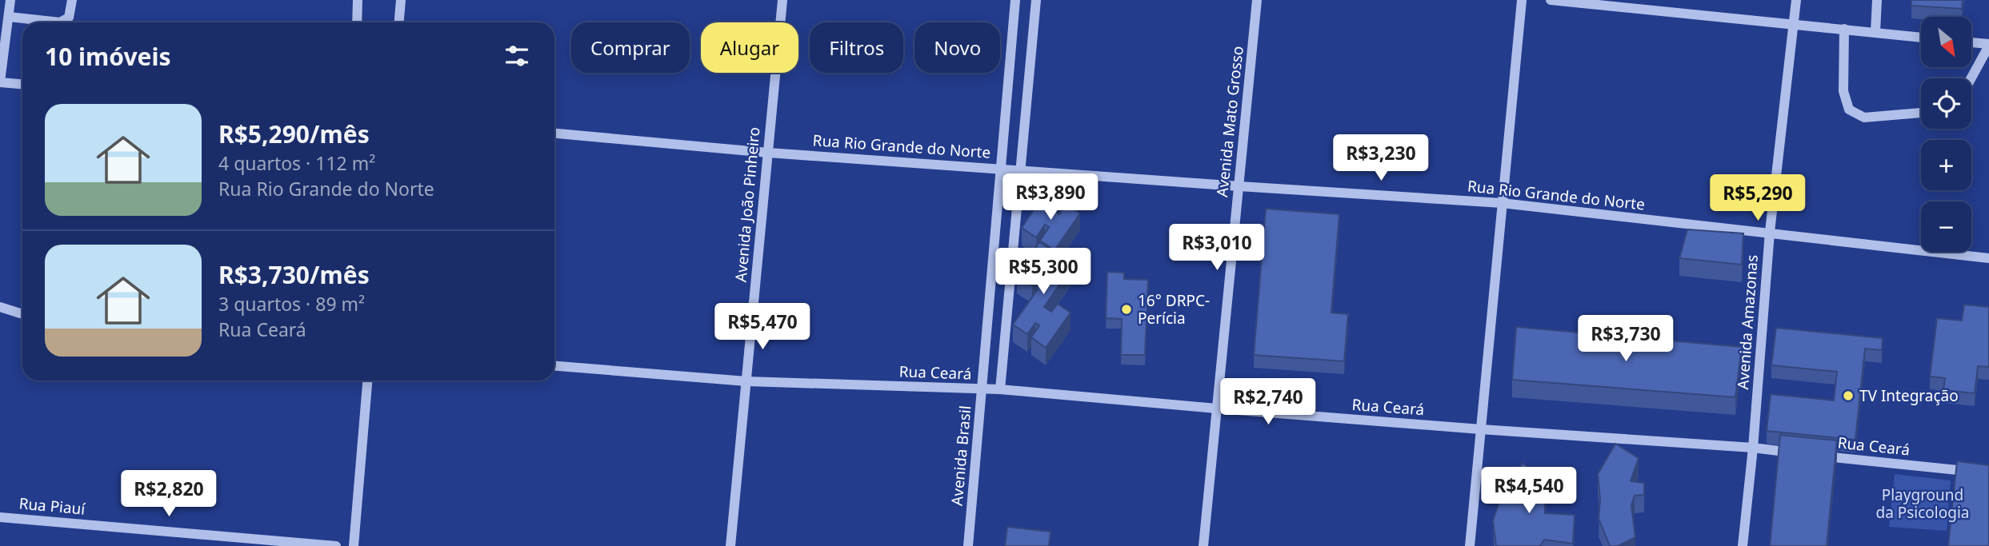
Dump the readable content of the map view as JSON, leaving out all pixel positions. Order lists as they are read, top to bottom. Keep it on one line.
{"streets":{"street":["Avenida Mato Grosso","Rua Rio Grande do Norte","Avenida João Pinheiro","Avenida Amazonas","Rua Ceará","Avenida Brasil","Rua Piauí"]},"crossings":[["Avenida Mato Grosso","Rua Rio Grande do Norte"],["Avenida Mato Grosso","Rua Ceará"],["Rua Rio Grande do Norte","Avenida João Pinheiro"],["Rua Rio Grande do Norte","Avenida Amazonas"],["Rua Rio Grande do Norte","Avenida Brasil"],["Avenida João Pinheiro","Rua Ceará"],["Avenida Amazonas","Rua Ceará"],["Rua Ceará","Avenida Brasil"]],"parks":["Playground da Psicologia"],"places":["16° DRPC- Perícia","TV Integração"],"north":"bottom right","page":{"map_buttons":["+","−"],"chip":["Comprar","Alugar","Filtros","Novo"],"heading":"10 imóveis","list":[{"name":"R$5,290/mês","note":"4 quartos · 112 m² · Rua Rio Grande do Norte"},{"name":"R$3,730/mês","note":"3 quartos · 89 m² · Rua Ceará"}],"price":["R$3,230","R$3,890","R$5,290","R$3,010","R$5,300","R$5,470","R$3,730","R$2,740","R$4,540","R$2,820"]}}
